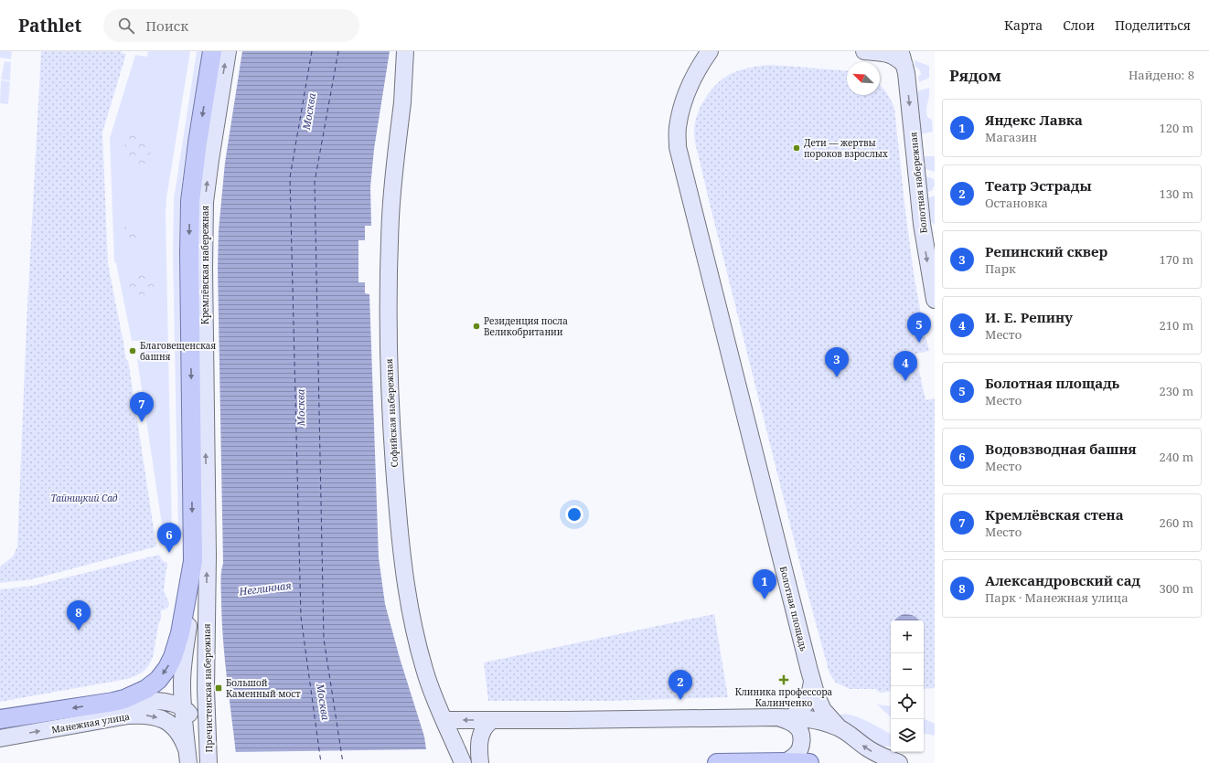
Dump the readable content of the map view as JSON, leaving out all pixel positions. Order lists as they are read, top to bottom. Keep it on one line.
{"streets":{"main road":["Болотная набережная","Кремлёвская набережная","Софийская набережная","Болотная площадь","Пречистенская набережная","Манежная улица"]},"crossings":[["Кремлёвская набережная","Пречистенская набережная"],["Кремлёвская набережная","Манежная улица"],["Пречистенская набережная","Манежная улица"]],"one_way":["Болотная набережная"],"water":["Москва","Неглинная"],"parks":["Тайницкий Сад"],"places":{"other":["Дети — жертвы пороков взрослых","Резиденция посла Великобритании","Благовещенская башня"],"health":["Клиника профессора Калинченко"],"transit":["Большой Каменный мост"]},"north":"top left","page":{"header":"Pathlet","search":"Поиск","nav":["Карта","Слои","Поделиться"],"heading":["Рядом","Найдено: 8"],"list":[{"mark":"1","name":"Яндекс Лавка","note":"Магазин","value":"120 m"},{"mark":"2","name":"Театр Эстрады","note":"Остановка","value":"130 m"},{"mark":"3","name":"Репинский сквер","note":"Парк","value":"170 m"},{"mark":"4","name":"И. Е. Репину","note":"Место","value":"210 m"},{"mark":"5","name":"Болотная площадь","note":"Место","value":"230 m"},{"mark":"6","name":"Водовзводная башня","note":"Место","value":"240 m"},{"mark":"7","name":"Кремлёвская стена","note":"Место","value":"260 m"},{"mark":"8","name":"Александровский сад","note":"Парк · Манежная улица","value":"300 m"}],"pins":["5","3","4","7","6","1","8","2"],"map_buttons":["+","−"]}}
